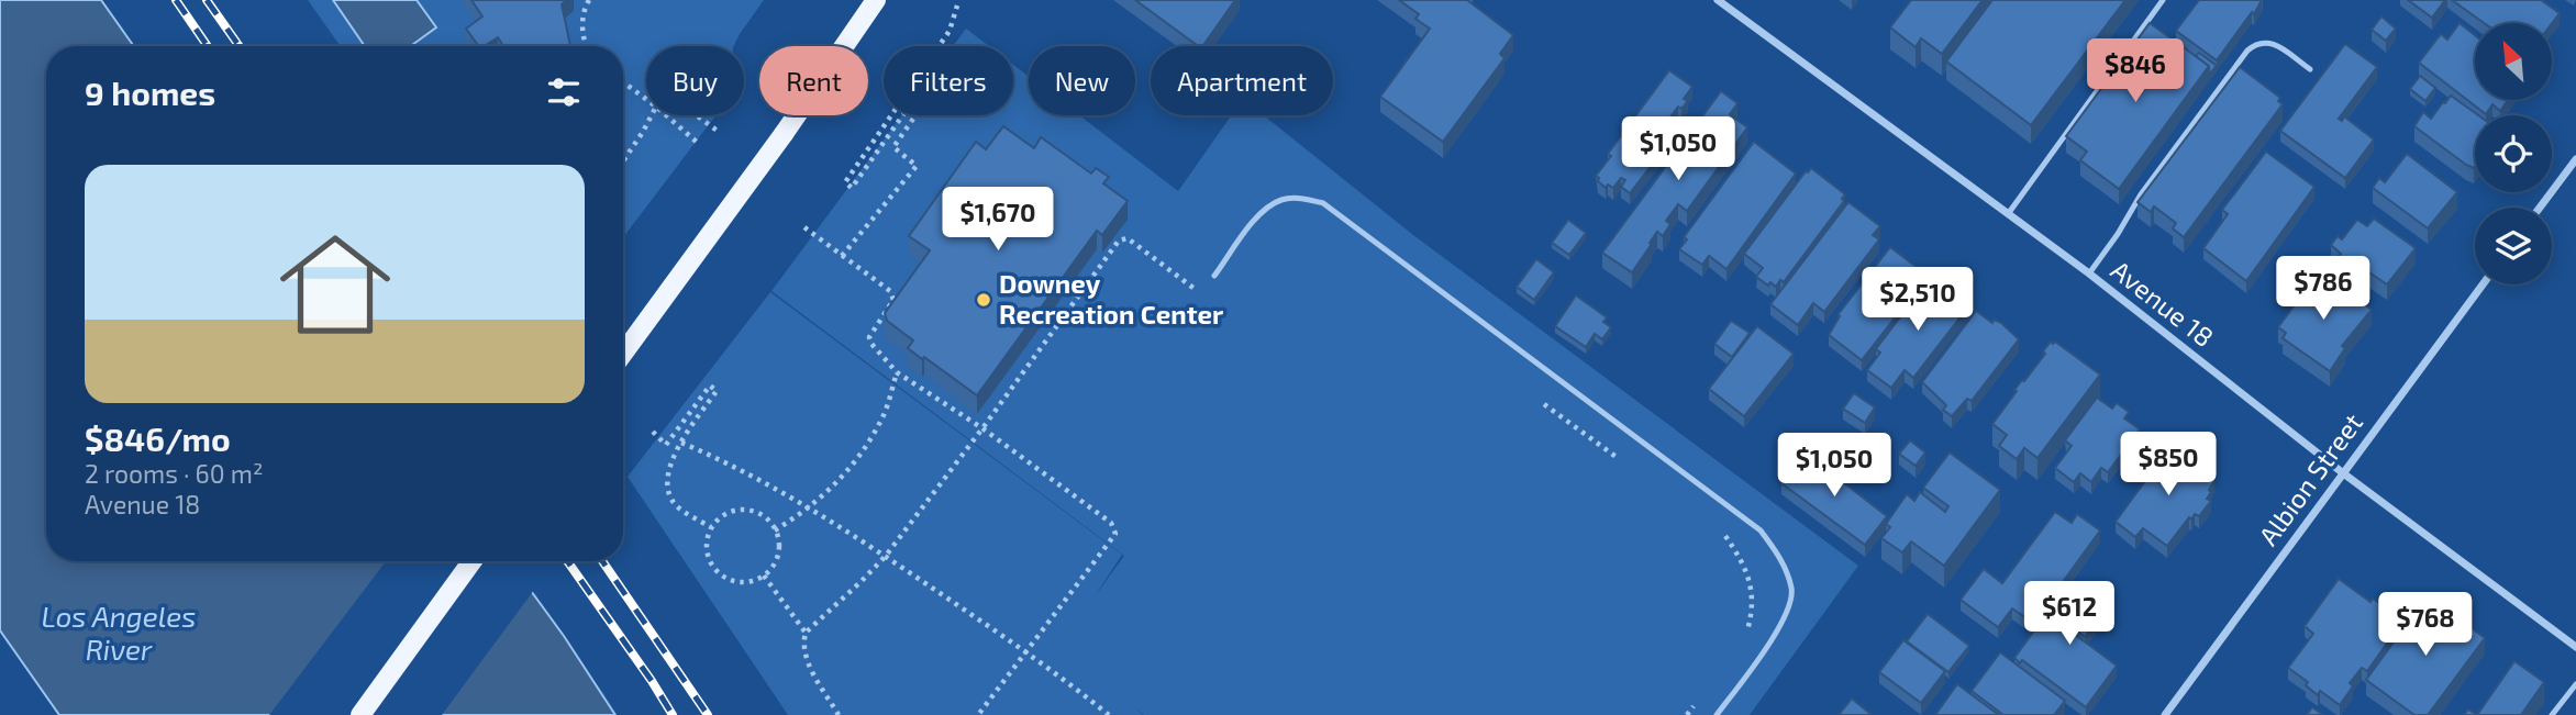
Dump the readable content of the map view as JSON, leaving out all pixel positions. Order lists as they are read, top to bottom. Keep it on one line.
{"streets":{"street":["Avenue 18","Albion Street"]},"crossings":[["Avenue 18","Albion Street"]],"water":["Los Angeles River"],"places":["Downey Recreation Center"],"north":"top left","page":{"price":["$846","$1,050","$1,670","$786","$2,510","$850","$1,050","$612","$768"],"chip":["Buy","Rent","Filters","New","Apartment"],"heading":"9 homes","list":[{"name":"$846/mo","note":"2 rooms · 60 m² · Avenue 18"}]}}
